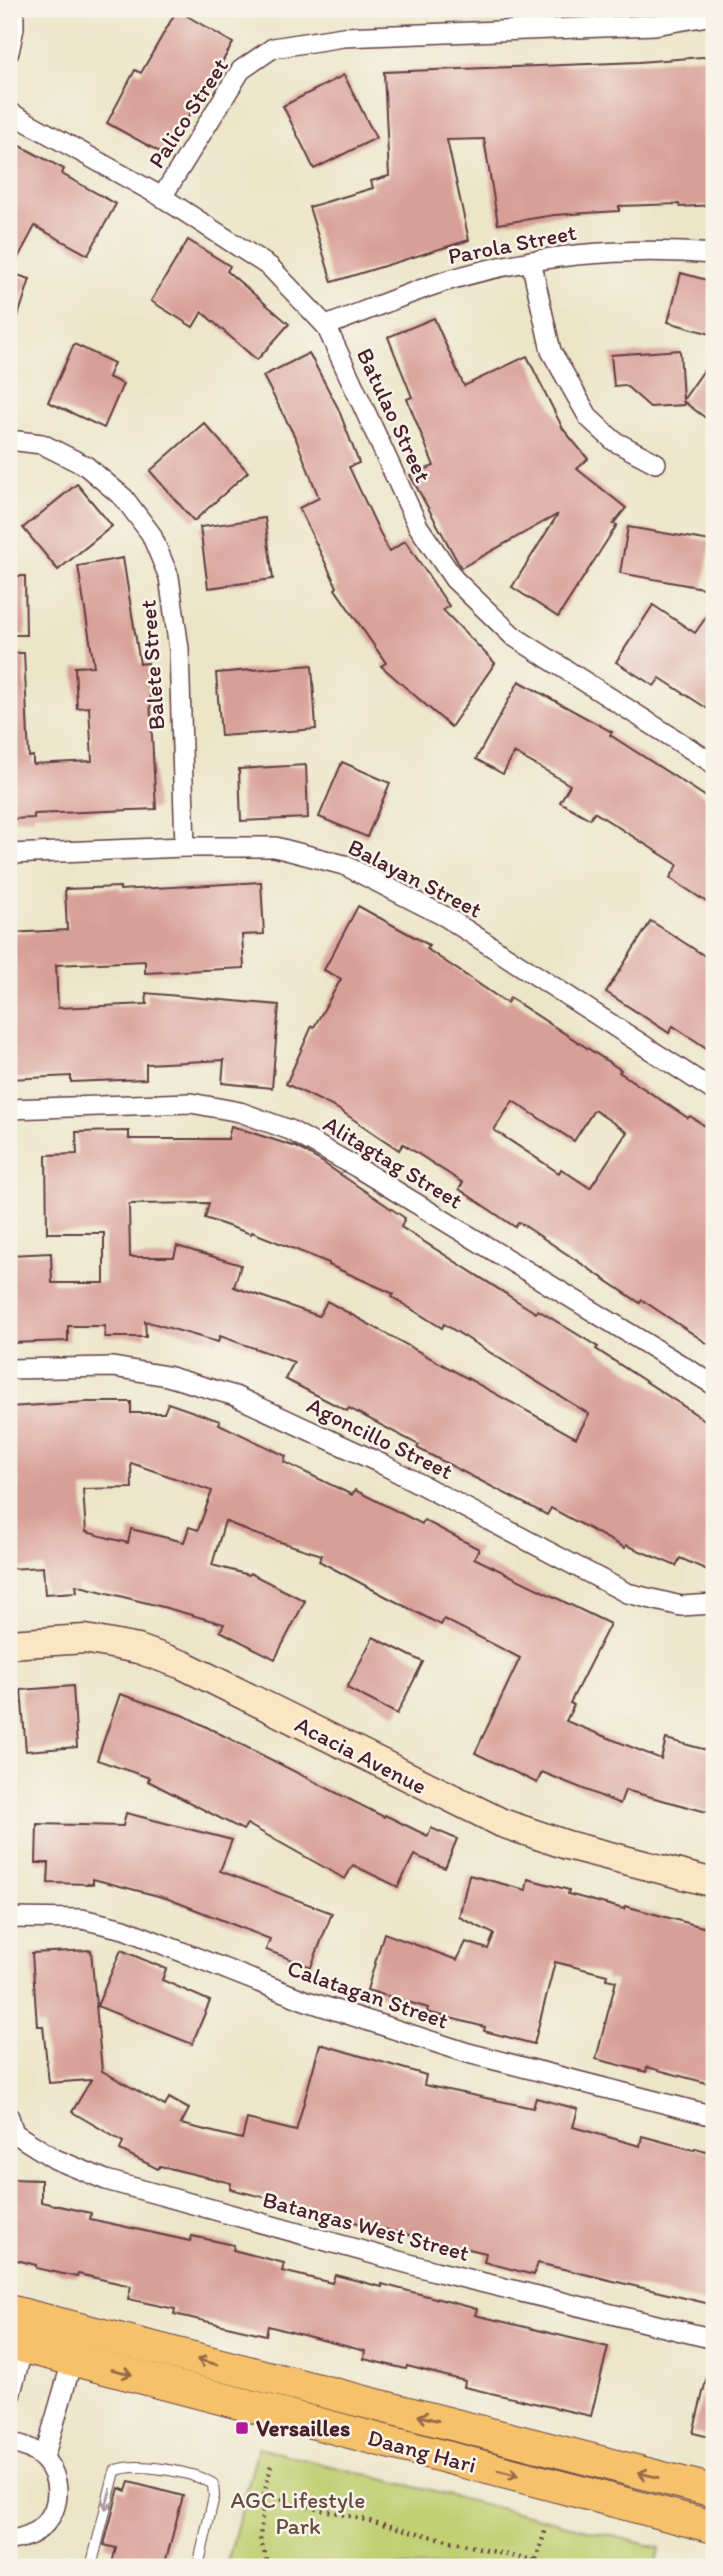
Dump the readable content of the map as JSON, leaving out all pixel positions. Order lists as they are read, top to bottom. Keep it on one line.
{"streets":{"main road":["Daang Hari"],"street":["Palico Street","Parola Street","Batulao Street","Balete Street","Balayan Street","Alitagtag Street","Agoncillo Street","Acacia Avenue","Calatagan Street","Batangas West Street"]},"crossings":[["Palico Street","Batulao Street"],["Parola Street","Batulao Street"],["Balete Street","Balayan Street"]],"parks":["AGC Lifestyle Park"],"places":{"transit":["Versailles"]}}
